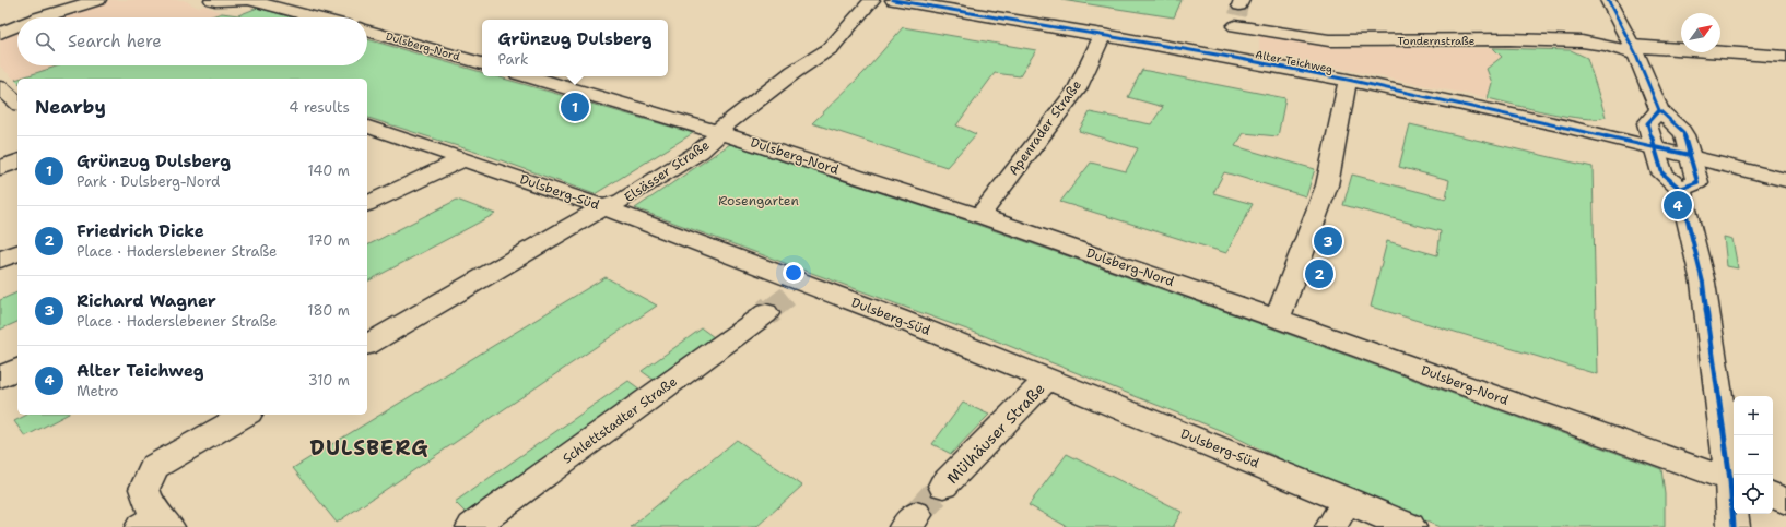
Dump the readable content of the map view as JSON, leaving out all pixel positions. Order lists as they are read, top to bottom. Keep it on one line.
{"streets":{"street":["Tondernstraße","Dulsberg-Nord","Alter Teichweg","Apenrader Straße","Elsässer Straße","Dulsberg-Süd","Schlettstadter Straße","Mülhäuser Straße"]},"crossings":[["Dulsberg-Nord","Apenrader Straße"],["Dulsberg-Nord","Elsässer Straße"],["Alter Teichweg","Apenrader Straße"],["Elsässer Straße","Dulsberg-Süd"],["Dulsberg-Süd","Mülhäuser Straße"]],"districts":["DULSBERG"],"parks":["Rosengarten"],"north":"top right","page":{"search":"Search here","popup":["Grünzug Dulsberg","Park"],"heading":["Nearby","4 results"],"pins":["1","4","3","2"],"list":[{"mark":"1","name":"Grünzug Dulsberg","note":"Park · Dulsberg-Nord","value":"140 m"},{"mark":"2","name":"Friedrich Dicke","note":"Place · Haderslebener Straße","value":"170 m"},{"mark":"3","name":"Richard Wagner","note":"Place · Haderslebener Straße","value":"180 m"},{"mark":"4","name":"Alter Teichweg","note":"Metro","value":"310 m"}],"map_buttons":["+","−"]}}
